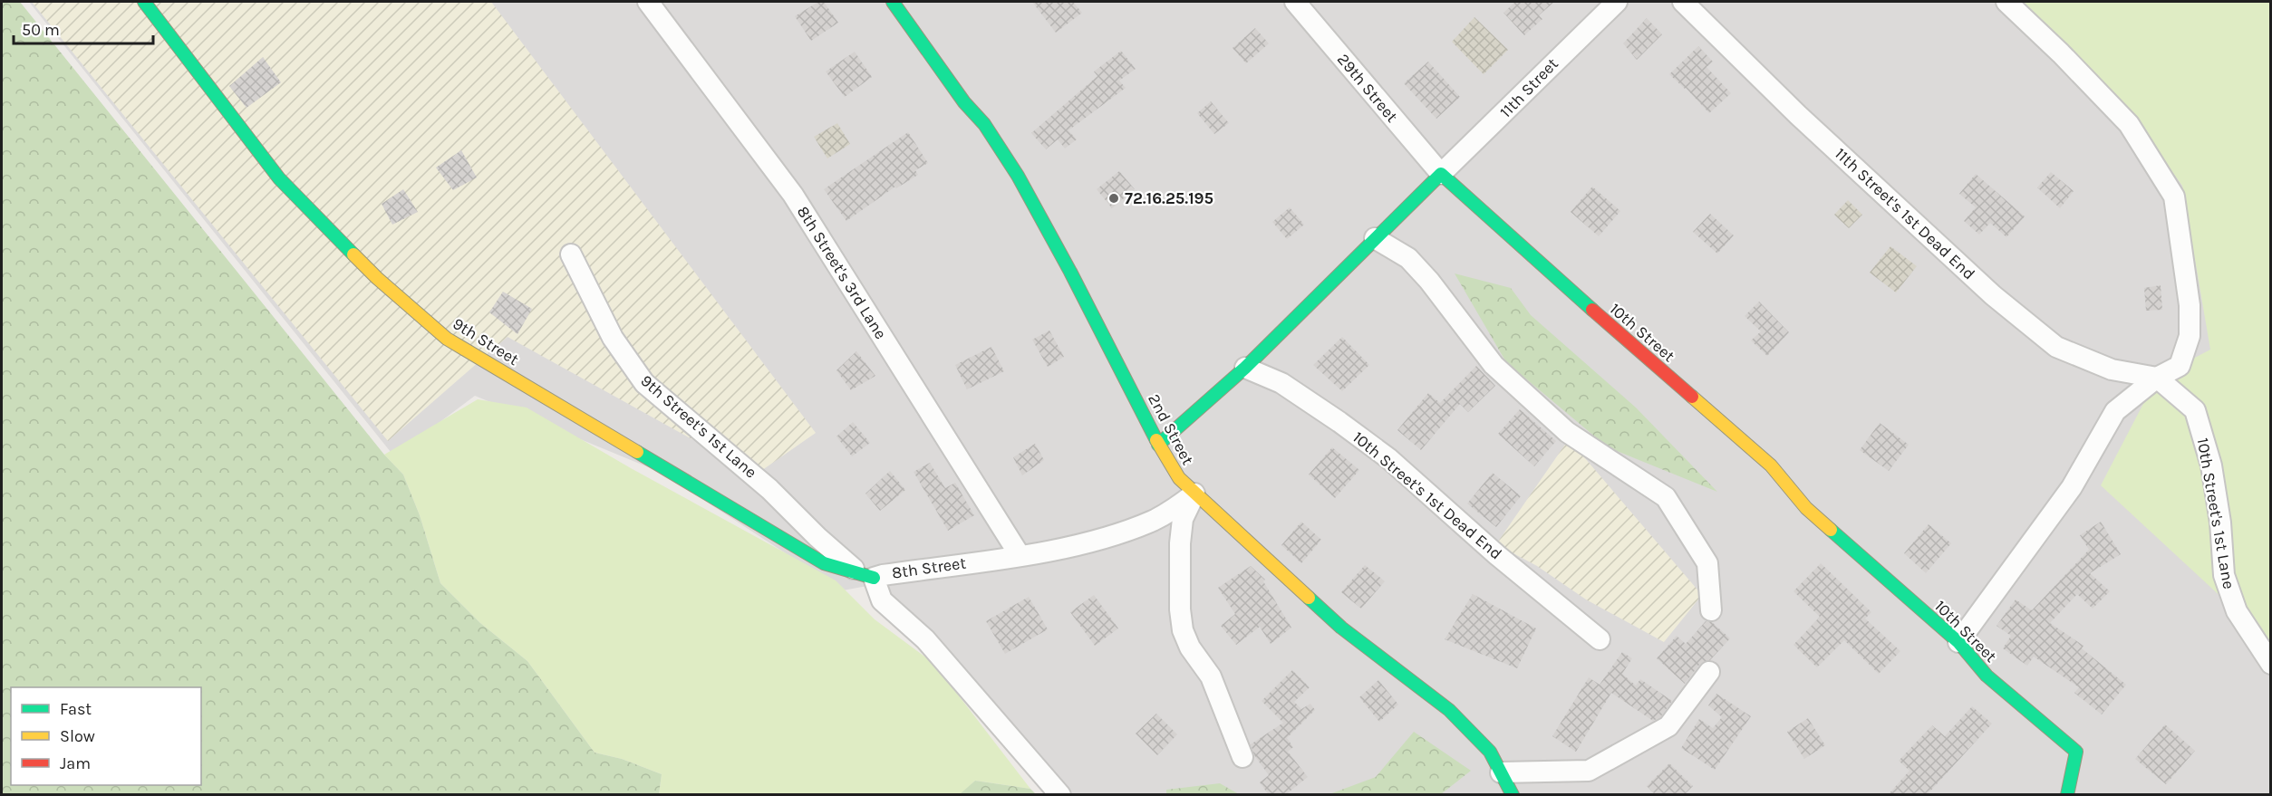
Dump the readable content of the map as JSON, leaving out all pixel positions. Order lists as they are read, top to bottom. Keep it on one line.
{"streets":{"street":["29th Street","11th Street","11th Street's 1st Dead End","8th Street's 3rd Lane","10th Street","9th Street","9th Street's 1st Lane","2nd Street","10th Street's 1st Dead End","10th Street's 1st Lane","8th Street"]},"crossings":[["29th Street","11th Street"],["29th Street","10th Street"],["11th Street","10th Street"],["11th Street's 1st Dead End","10th Street's 1st Lane"],["8th Street's 3rd Lane","8th Street"],["9th Street","9th Street's 1st Lane"],["9th Street","8th Street"],["9th Street's 1st Lane","8th Street"],["2nd Street","8th Street"]],"places":["72.16.25.195"],"legend":["Fast","Slow","Jam"],"scale_bar":"50 m"}
